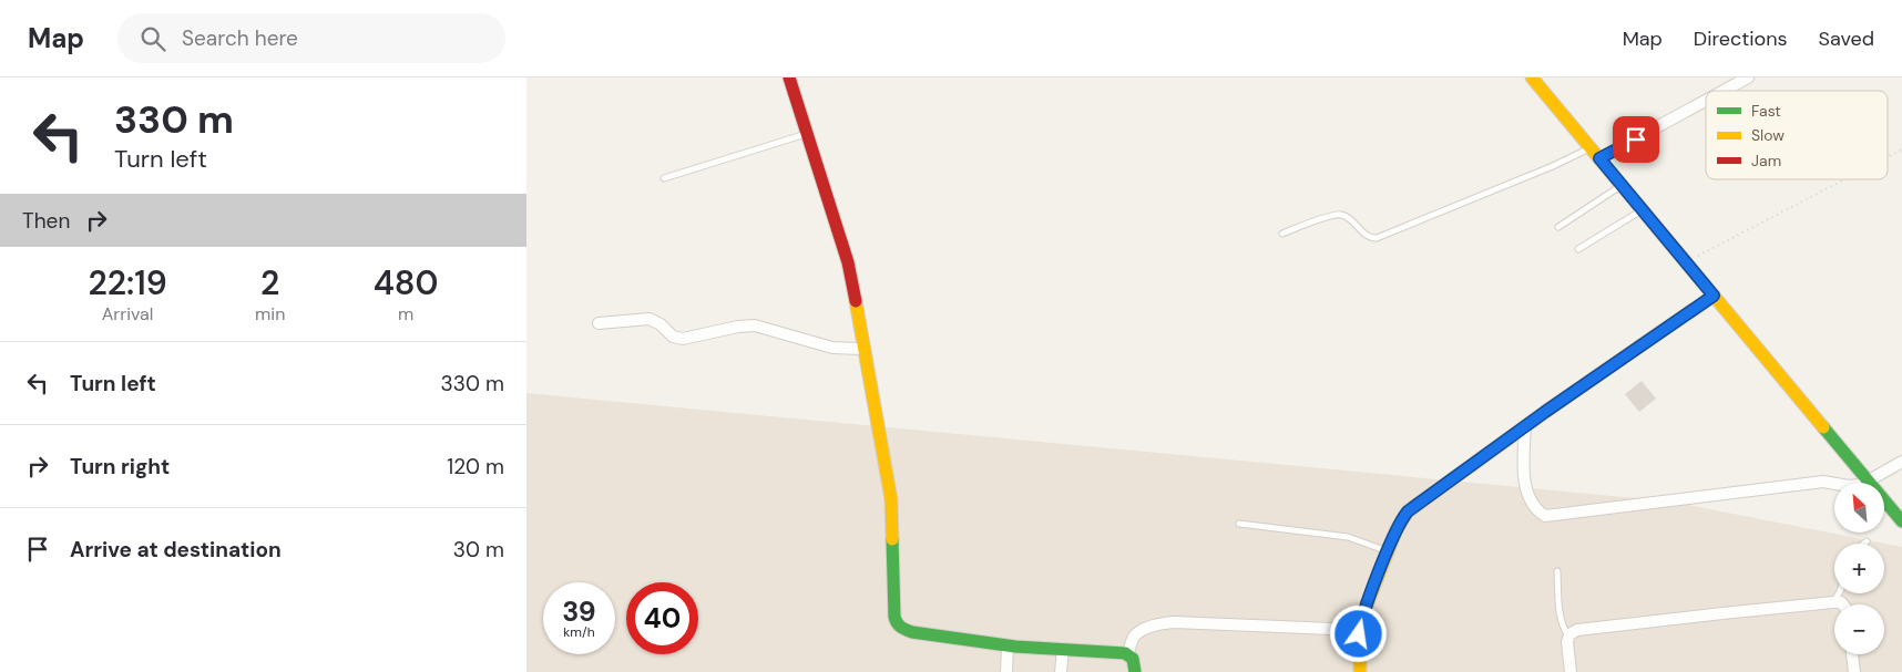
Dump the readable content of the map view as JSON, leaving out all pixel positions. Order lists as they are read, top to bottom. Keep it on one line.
{"legend":["Fast","Slow","Jam"],"north":"top left","page":{"header":"Map","search":"Search here","nav":["Map","Directions","Saved"],"turn":["330 m","Turn left"],"then":"Then","eta":["22:19","Arrival","2","min","480","m"],"list":[{"name":"Turn left","value":"330 m"},{"name":"Turn right","value":"120 m"},{"name":"Arrive at destination","value":"30 m"}],"map_buttons":["+","−"],"speed":"39 km/h","limit":"40"}}
